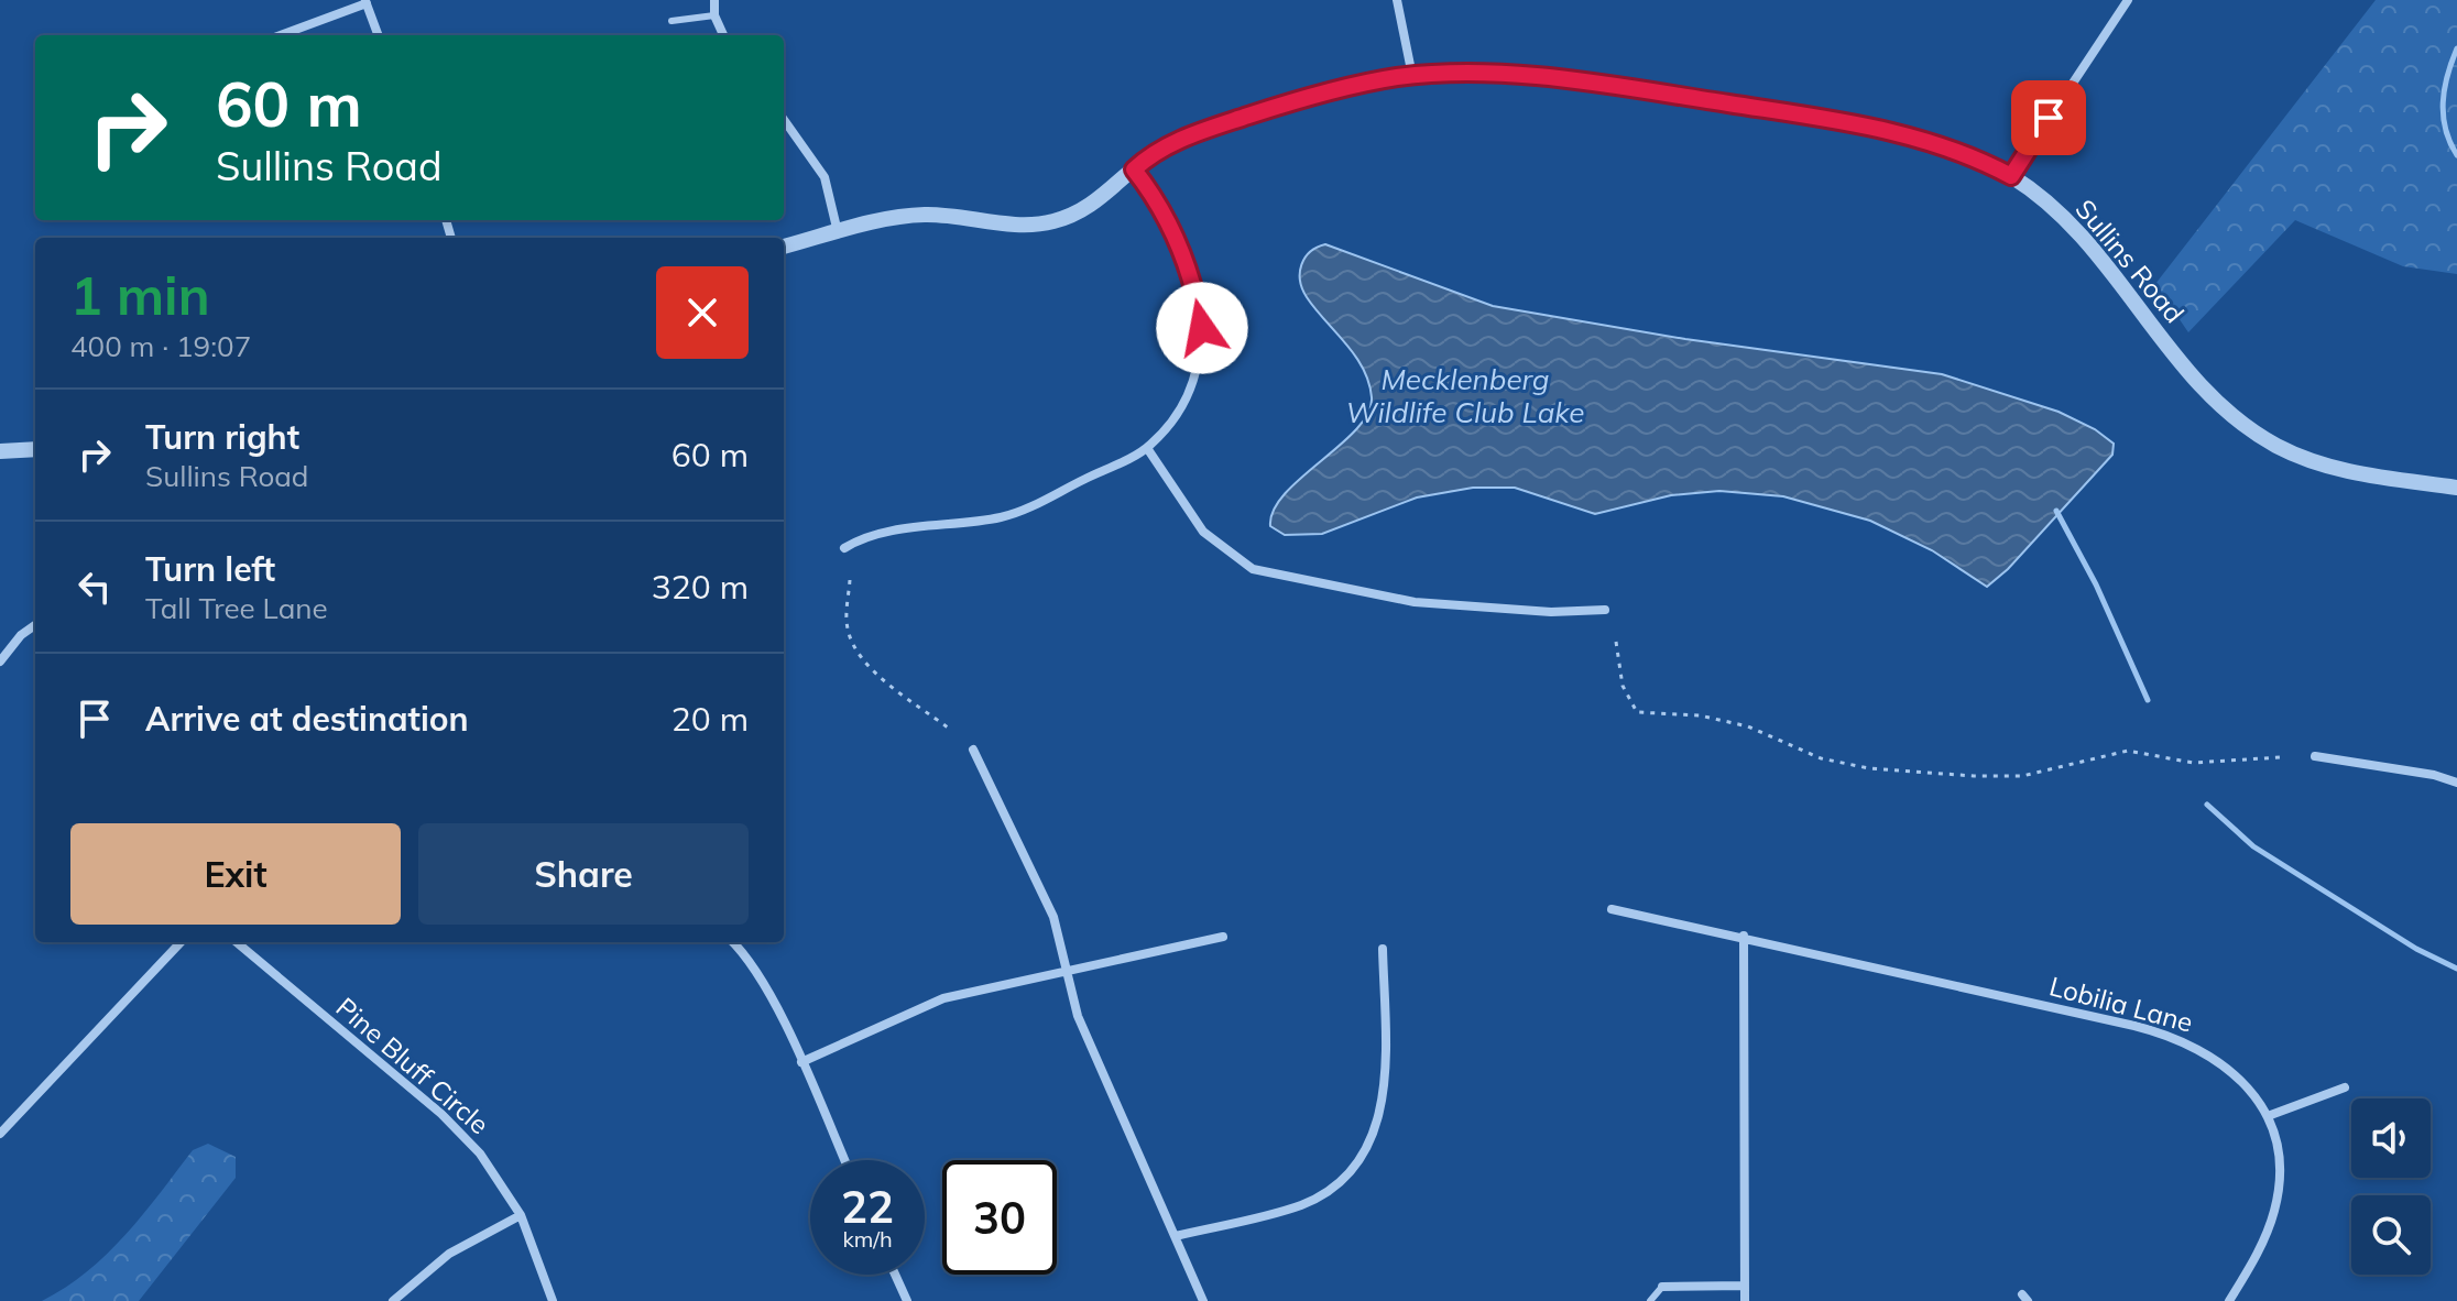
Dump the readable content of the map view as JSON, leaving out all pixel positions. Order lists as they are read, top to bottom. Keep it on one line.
{"streets":{"street":["Sullins Road","Lobilia Lane","Pine Bluff Circle"]},"water":["Mecklenberg Wildlife Club Lake"],"page":{"turn":["60 m","Sullins Road"],"heading":["1 min","400 m · 19:07"],"list":[{"name":"Turn right","note":"Sullins Road","value":"60 m"},{"name":"Turn left","note":"Tall Tree Lane","value":"320 m"},{"name":"Arrive at destination","value":"20 m"}],"buttons":["Exit","Share"],"speed":"22 km/h","limit":"30"}}
